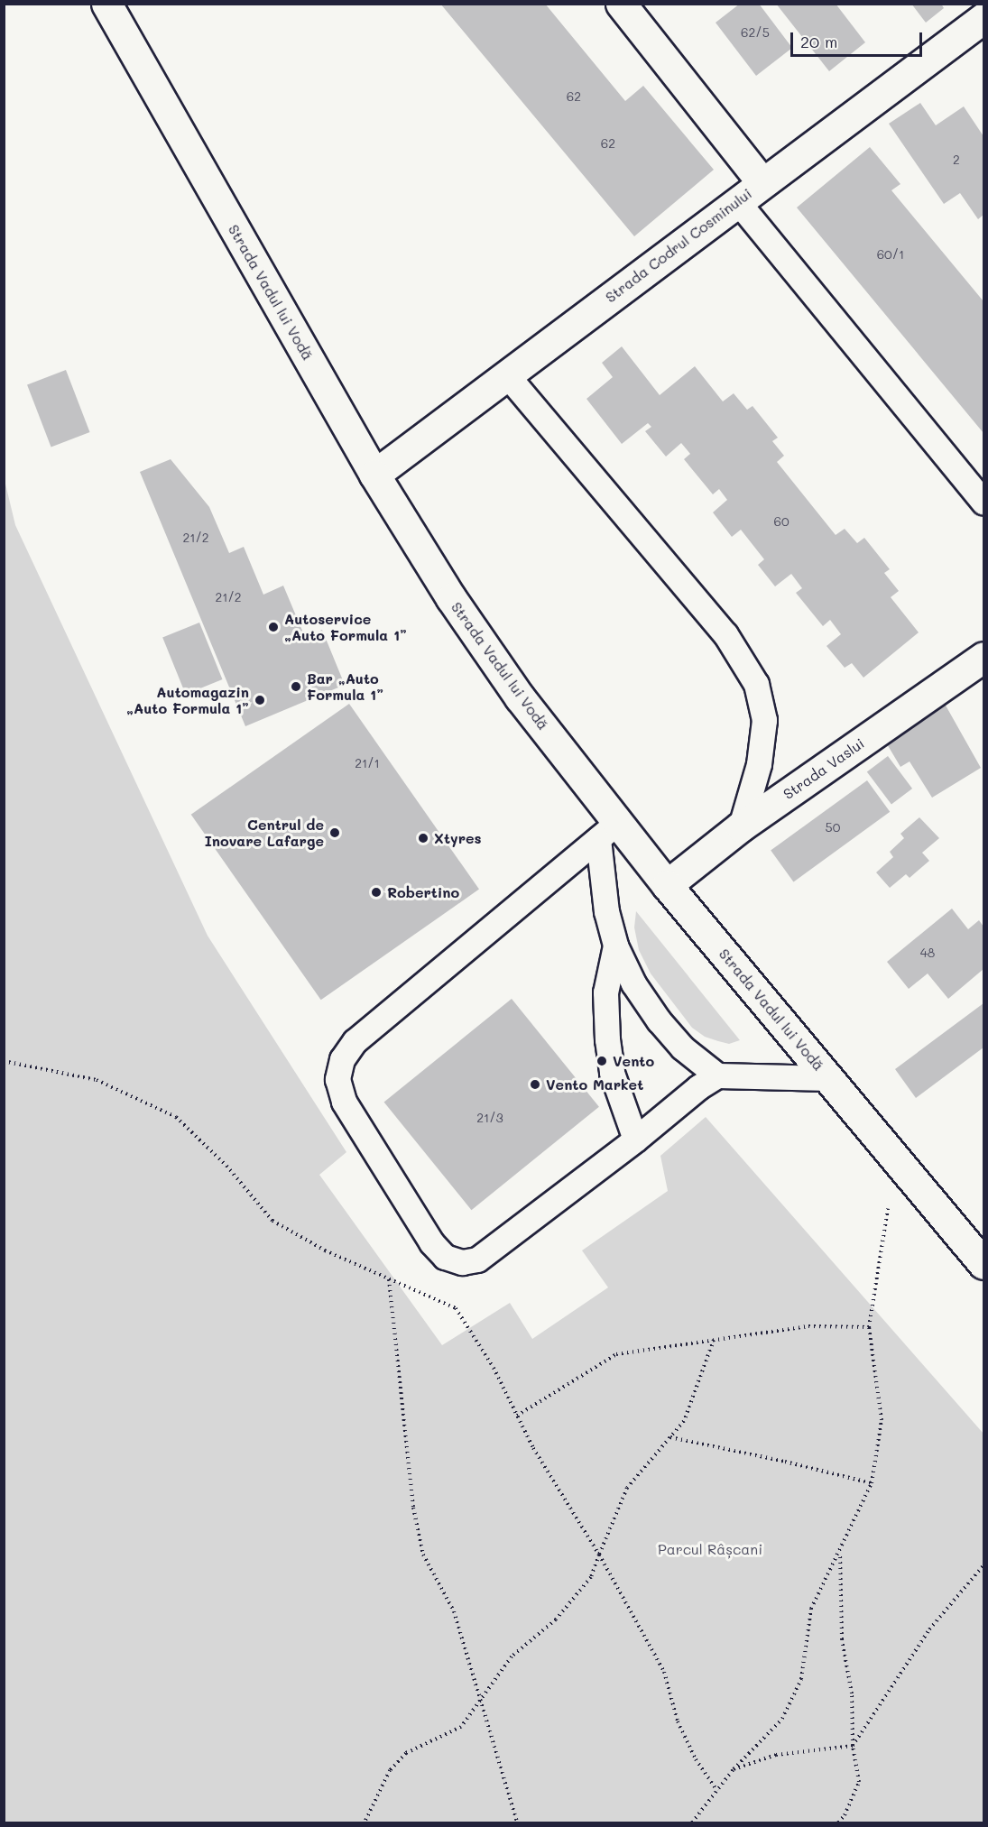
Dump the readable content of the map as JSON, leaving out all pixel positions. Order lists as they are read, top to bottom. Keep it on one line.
{"streets":{"main road":["Strada Codrul Cosminului","Strada Vadul lui Vodă","Strada Vaslui"]},"crossings":[["Strada Codrul Cosminului","Strada Vadul lui Vodă"],["Strada Vadul lui Vodă","Strada Vaslui"]],"parks":["Parcul Râșcani"],"places":["Autoservice „Auto Formula 1”","Bar „Auto Formula 1”","Automagazin „Auto Formula 1”","Centrul de Inovare Lafarge","Xtyres","Robertino","Vento","Vento Market"],"house_numbers":["62/5","62","62","2","60/1","60","21/2","21/2","21/1","50","48","21/3"],"scale_bar":"20 m"}
